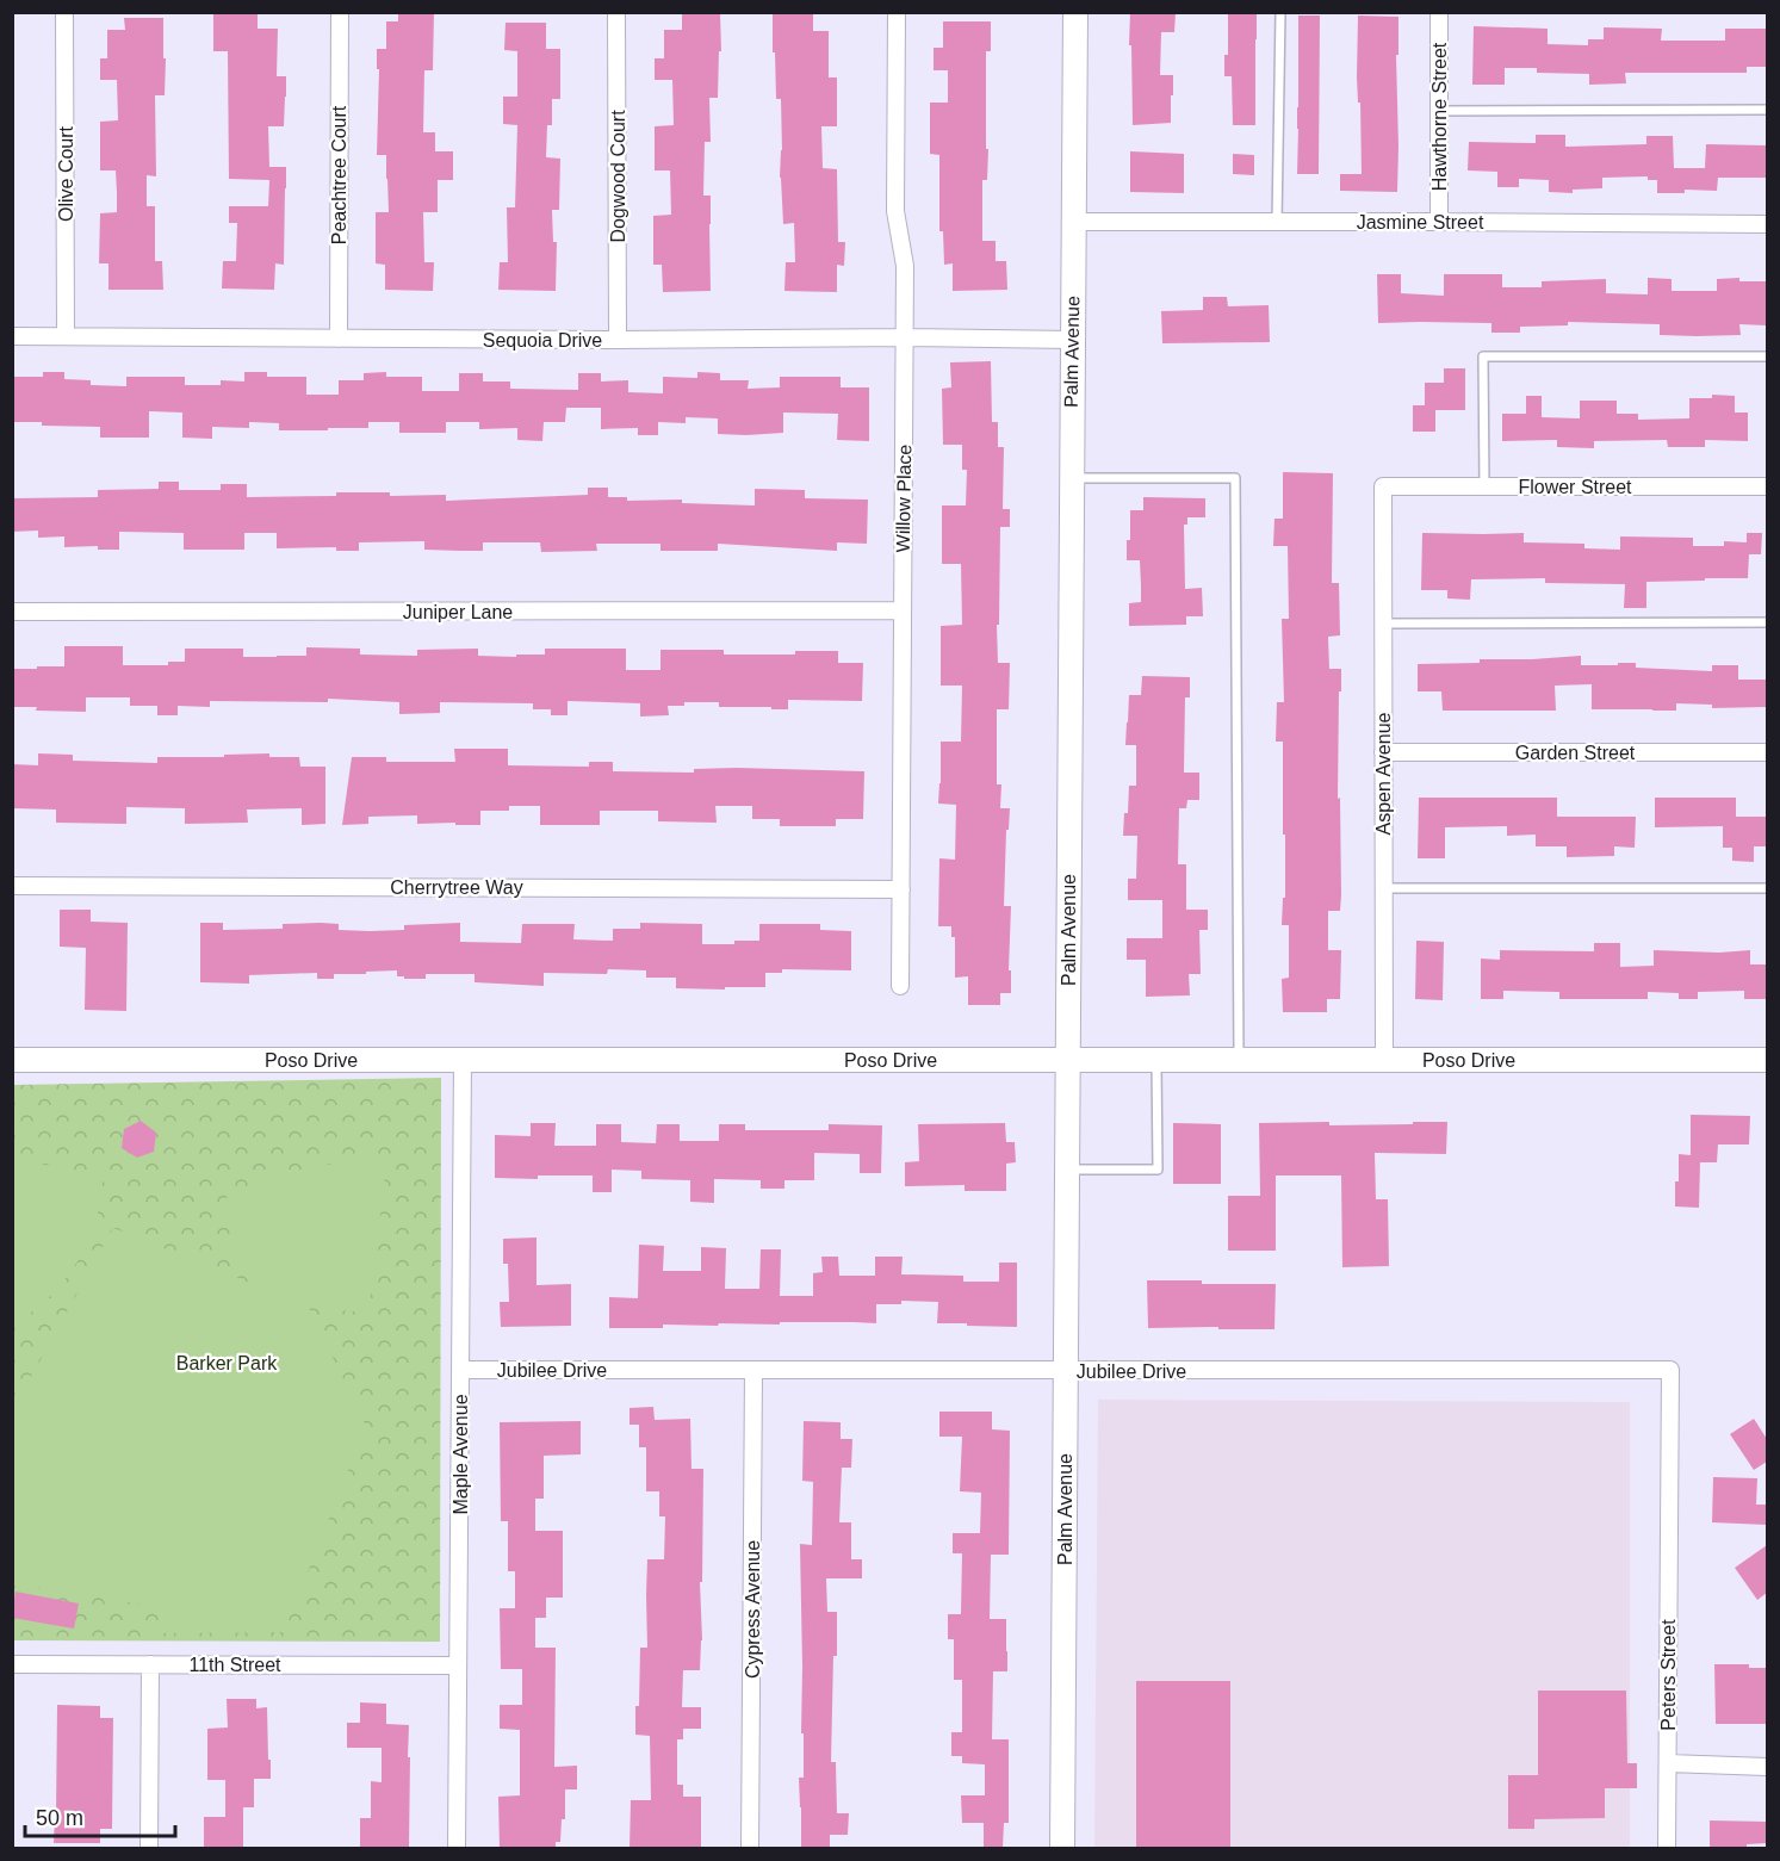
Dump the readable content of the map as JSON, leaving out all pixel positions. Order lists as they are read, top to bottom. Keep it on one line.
{"streets":{"main road":["Palm Avenue","Poso Drive"],"street":["Hawthorne Street","Olive Court","Peachtree Court","Dogwood Court","Jasmine Street","Sequoia Drive","Flower Street","Willow Place","Juniper Lane","Garden Street","Aspen Avenue","Cherrytree Way","Jubilee Drive","Maple Avenue","Cypress Avenue","11th Street","Peters Street"]},"crossings":[["Hawthorne Street","Jasmine Street"],["Olive Court","Sequoia Drive"],["Peachtree Court","Sequoia Drive"],["Dogwood Court","Sequoia Drive"],["Jasmine Street","Palm Avenue"],["Sequoia Drive","Palm Avenue"],["Sequoia Drive","Willow Place"],["Palm Avenue","Poso Drive"],["Palm Avenue","Jubilee Drive"],["Flower Street","Aspen Avenue"],["Willow Place","Juniper Lane"],["Willow Place","Cherrytree Way"],["Garden Street","Aspen Avenue"],["Aspen Avenue","Poso Drive"],["Poso Drive","Maple Avenue"],["Jubilee Drive","Maple Avenue"],["Jubilee Drive","Cypress Avenue"],["Jubilee Drive","Peters Street"],["Maple Avenue","11th Street"]],"parks":["Barker Park"],"scale_bar":"50 m"}
